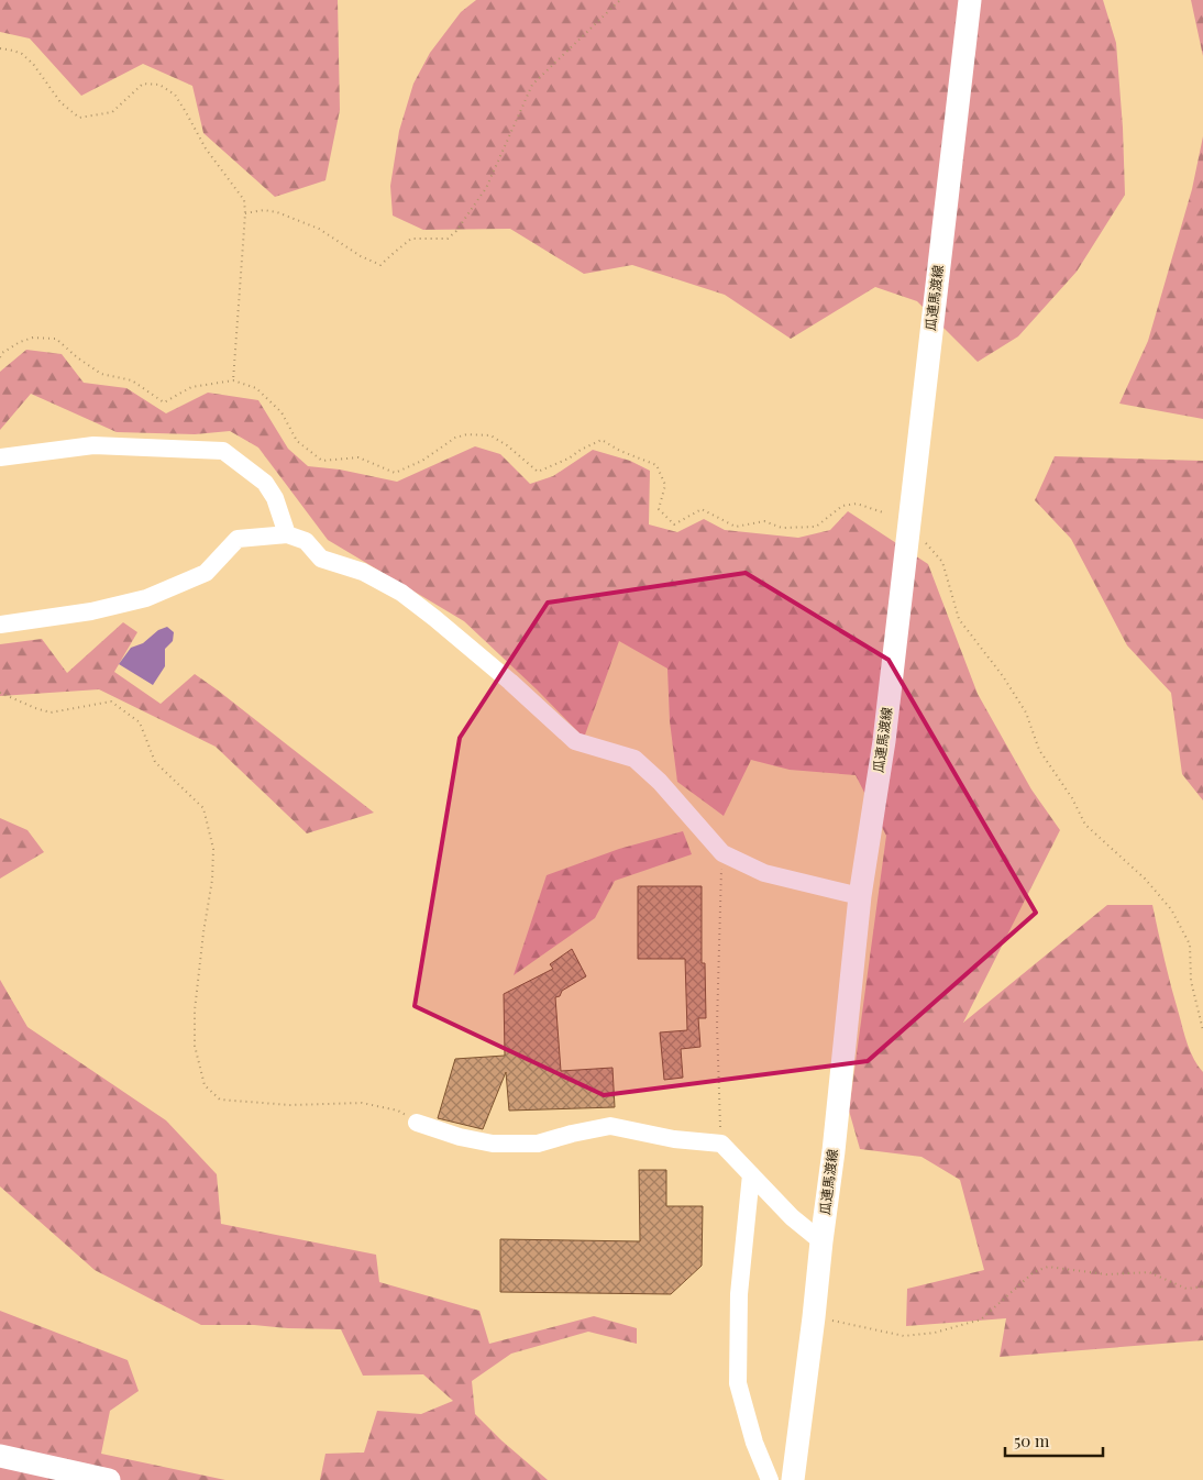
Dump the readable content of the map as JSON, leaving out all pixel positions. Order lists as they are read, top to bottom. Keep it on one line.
{"streets":{"main road":["瓜連馬渡線"]},"scale_bar":"50 m"}
